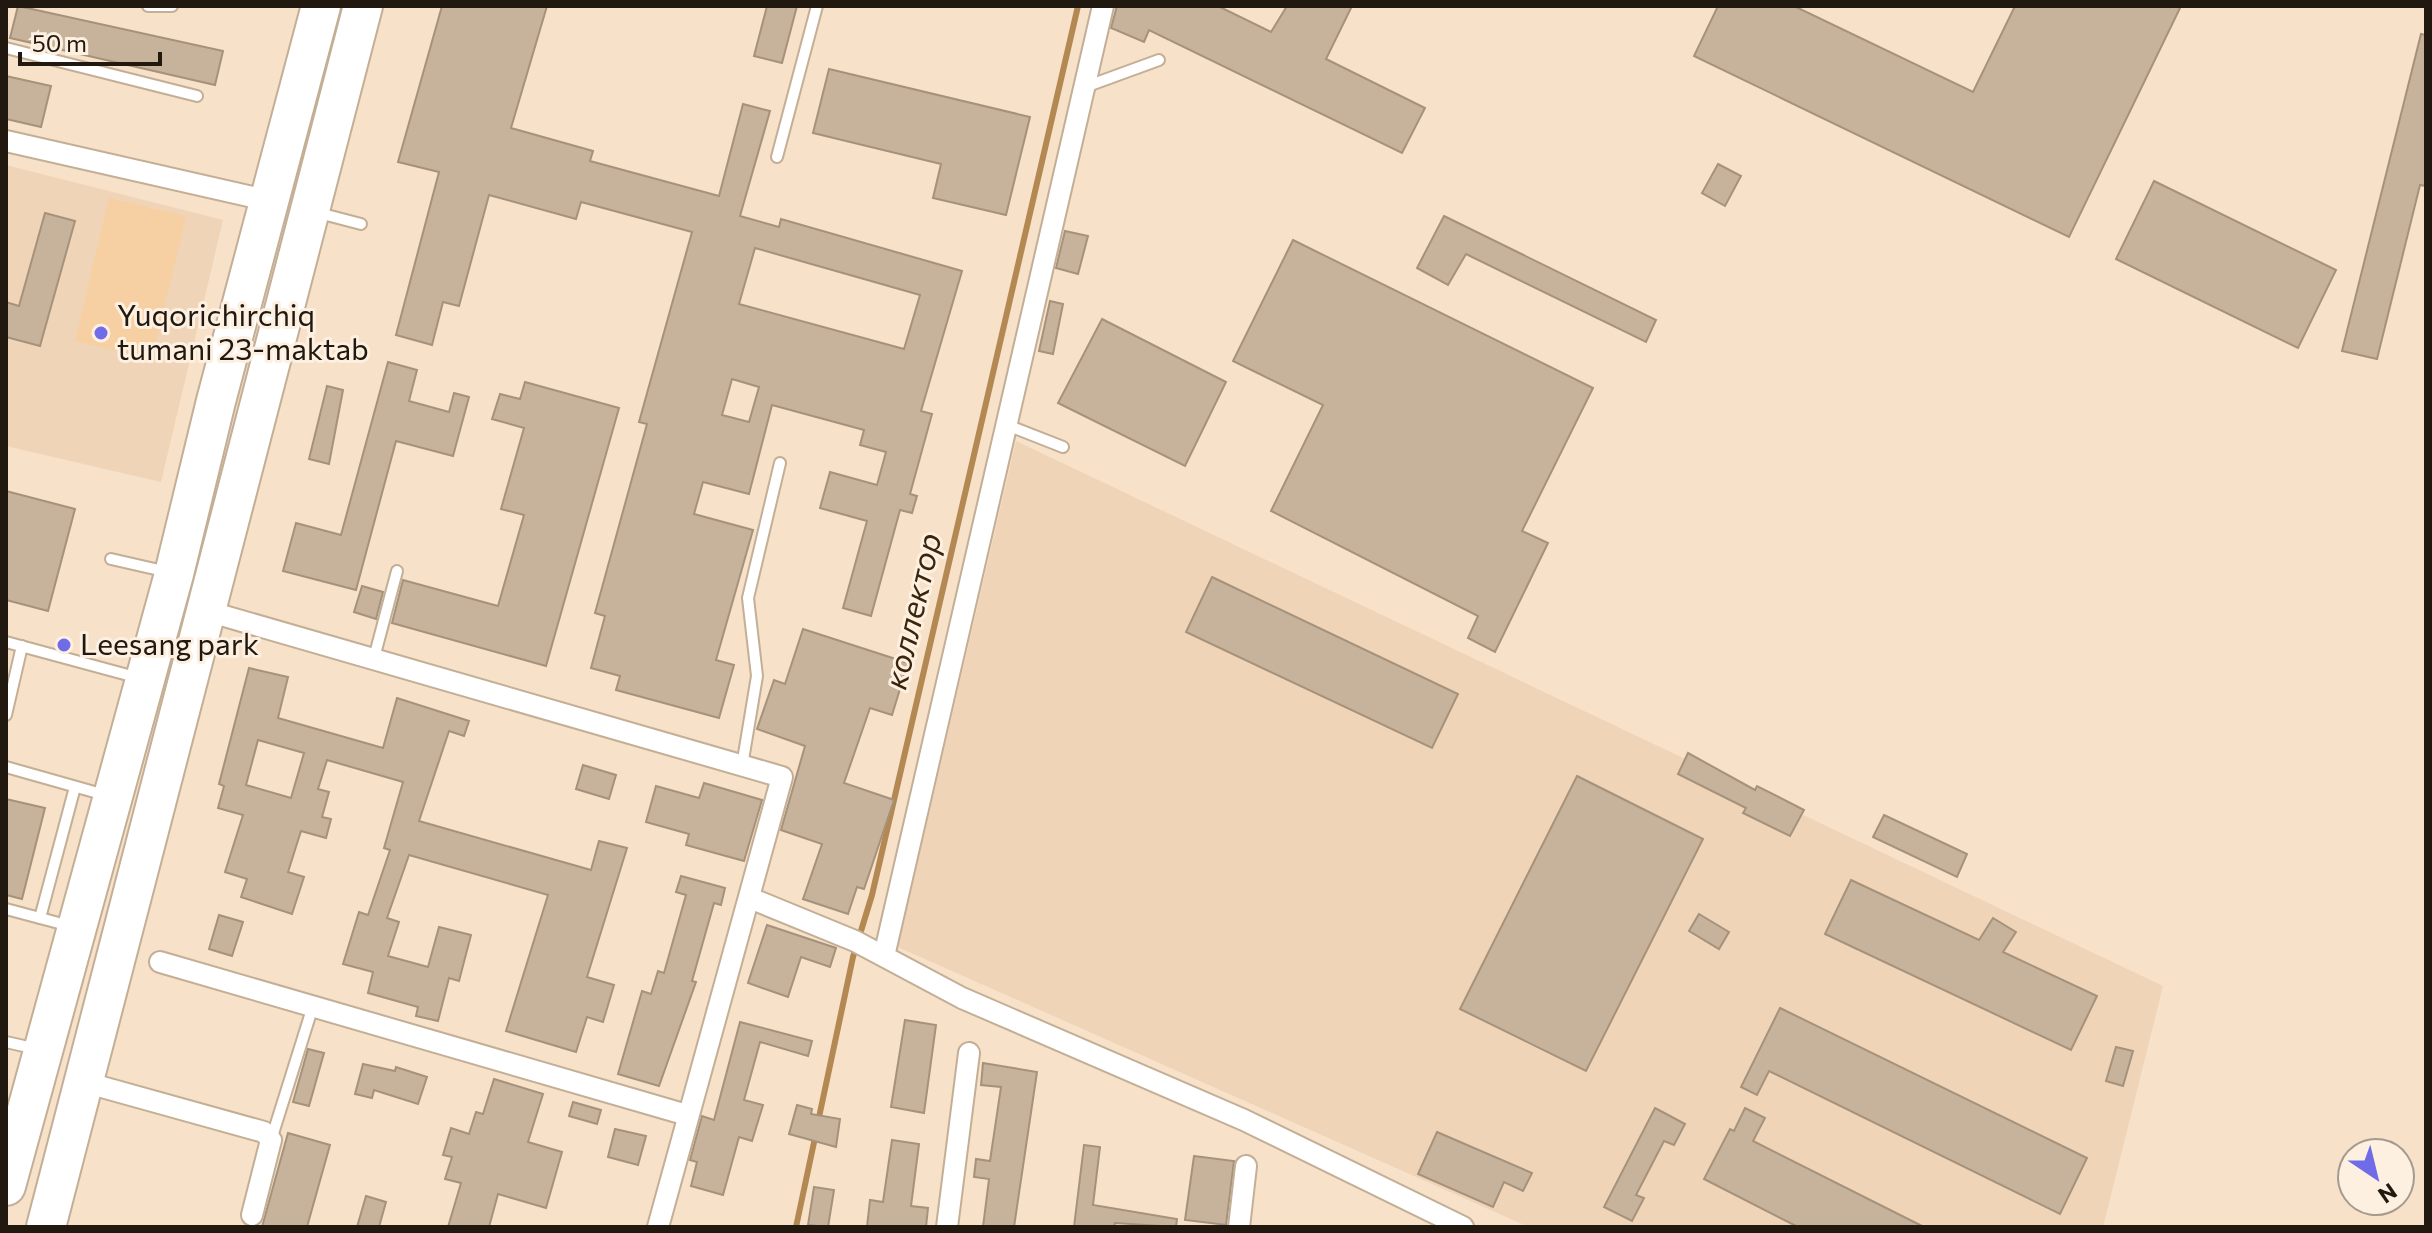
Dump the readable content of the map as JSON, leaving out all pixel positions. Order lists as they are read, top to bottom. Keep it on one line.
{"water":["коллектор"],"places":["Yuqorichirchiq tumani 23-maktab","Leesang park"],"scale_bar":"50 m","north":"bottom right"}
